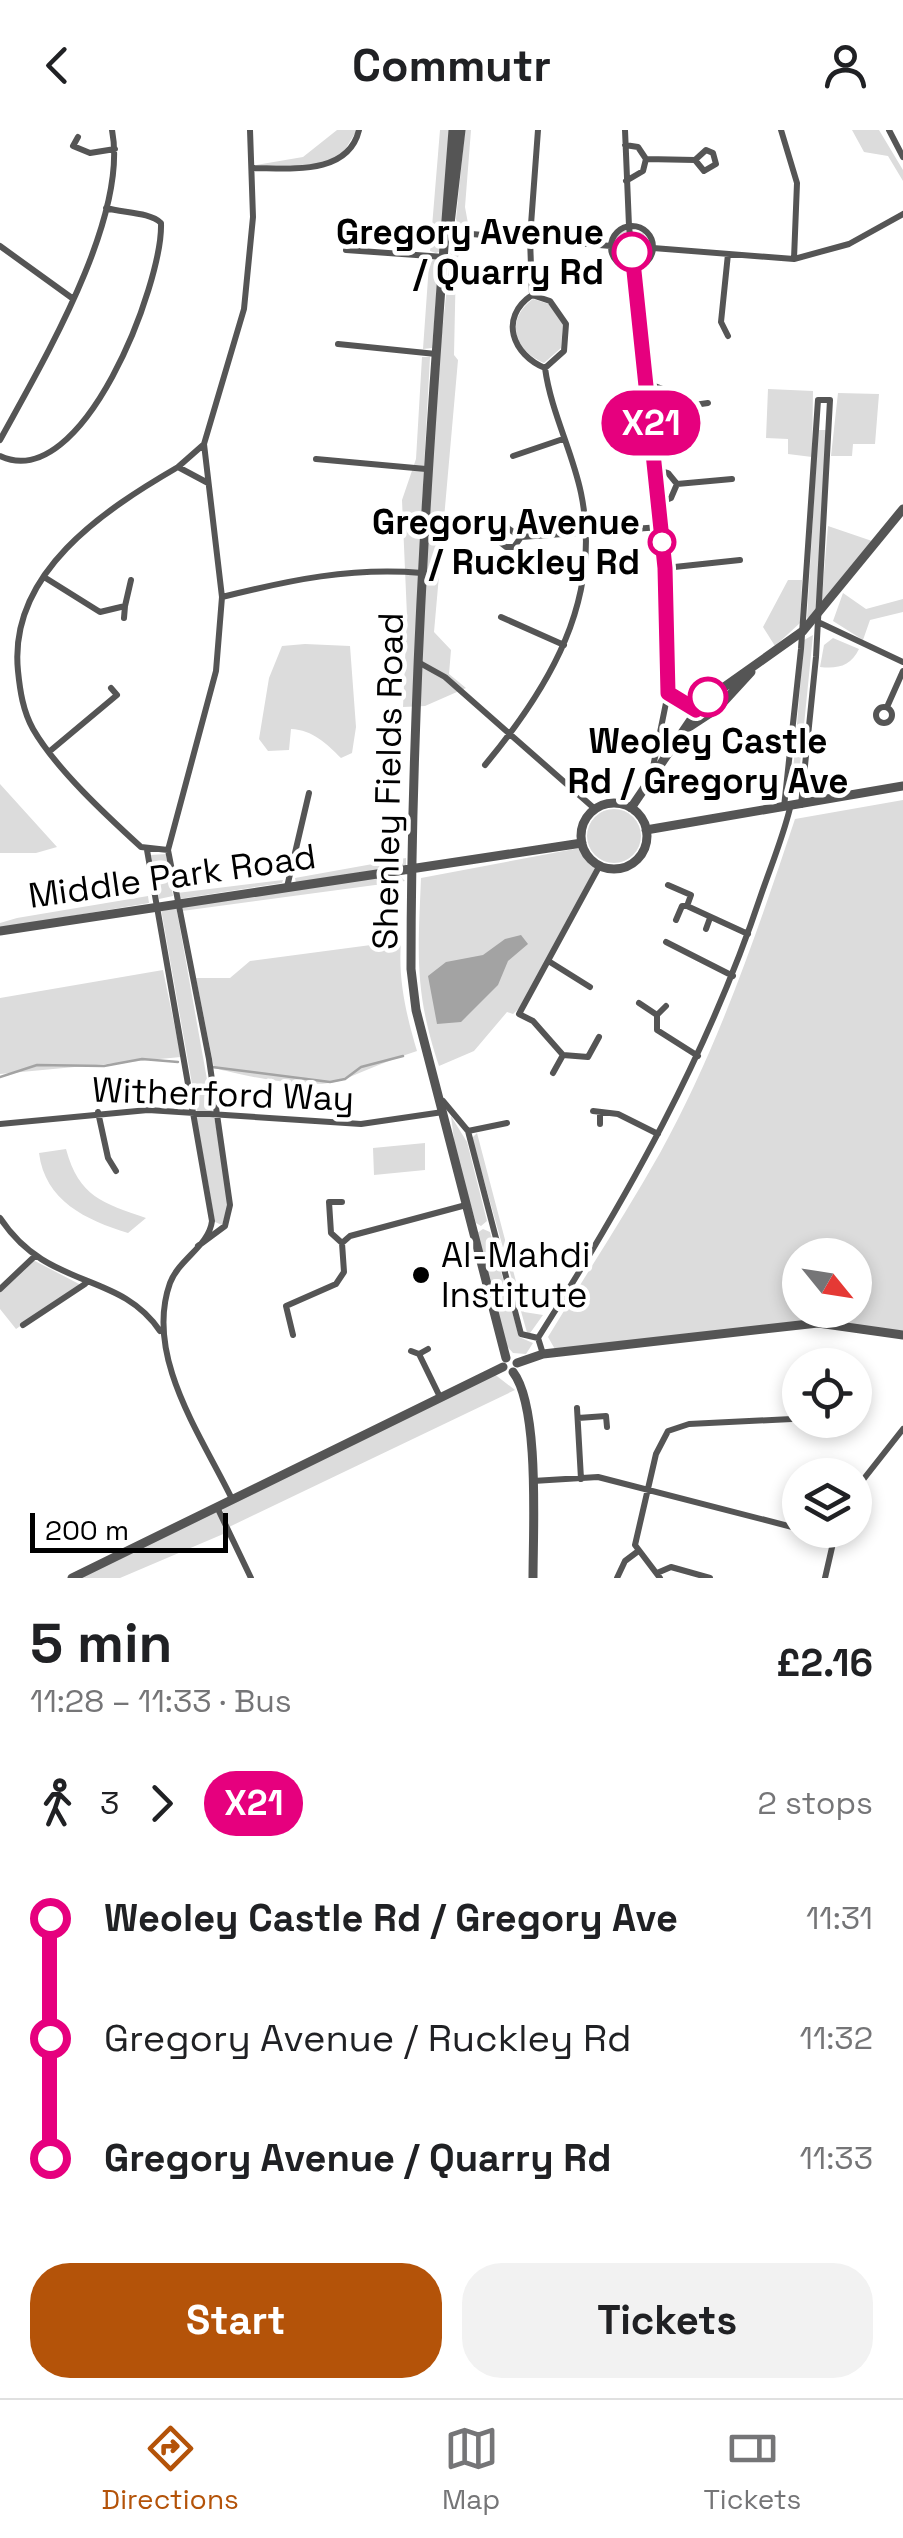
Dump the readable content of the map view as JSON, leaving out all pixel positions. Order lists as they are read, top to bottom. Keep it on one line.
{"streets":{"street":["Shenley Fields Road","Middle Park Road","Witherford Way"]},"crossings":[["Shenley Fields Road","Middle Park Road"],["Shenley Fields Road","Witherford Way"]],"places":["Gregory Avenue / Quarry Rd","Gregory Avenue / Ruckley Rd","Weoley Castle Rd / Gregory Ave","Al-Mahdi Institute"],"lines":["bus line X21"],"scale_bar":"200 m","north":"bottom right","page":{"header":"Commutr","on_map":"X21","scale":"200 m","heading":["5 min","11:28 – 11:33 · Bus","£2.16"],"legs":["3","X21","2 stops"],"list":[{"name":"Weoley Castle Rd / Gregory Ave","value":"11:31"},{"name":"Gregory Avenue / Ruckley Rd","value":"11:32"},{"name":"Gregory Avenue / Quarry Rd","value":"11:33"}],"buttons":["Start","Tickets"],"tabs":["Directions","Map","Tickets"]}}
